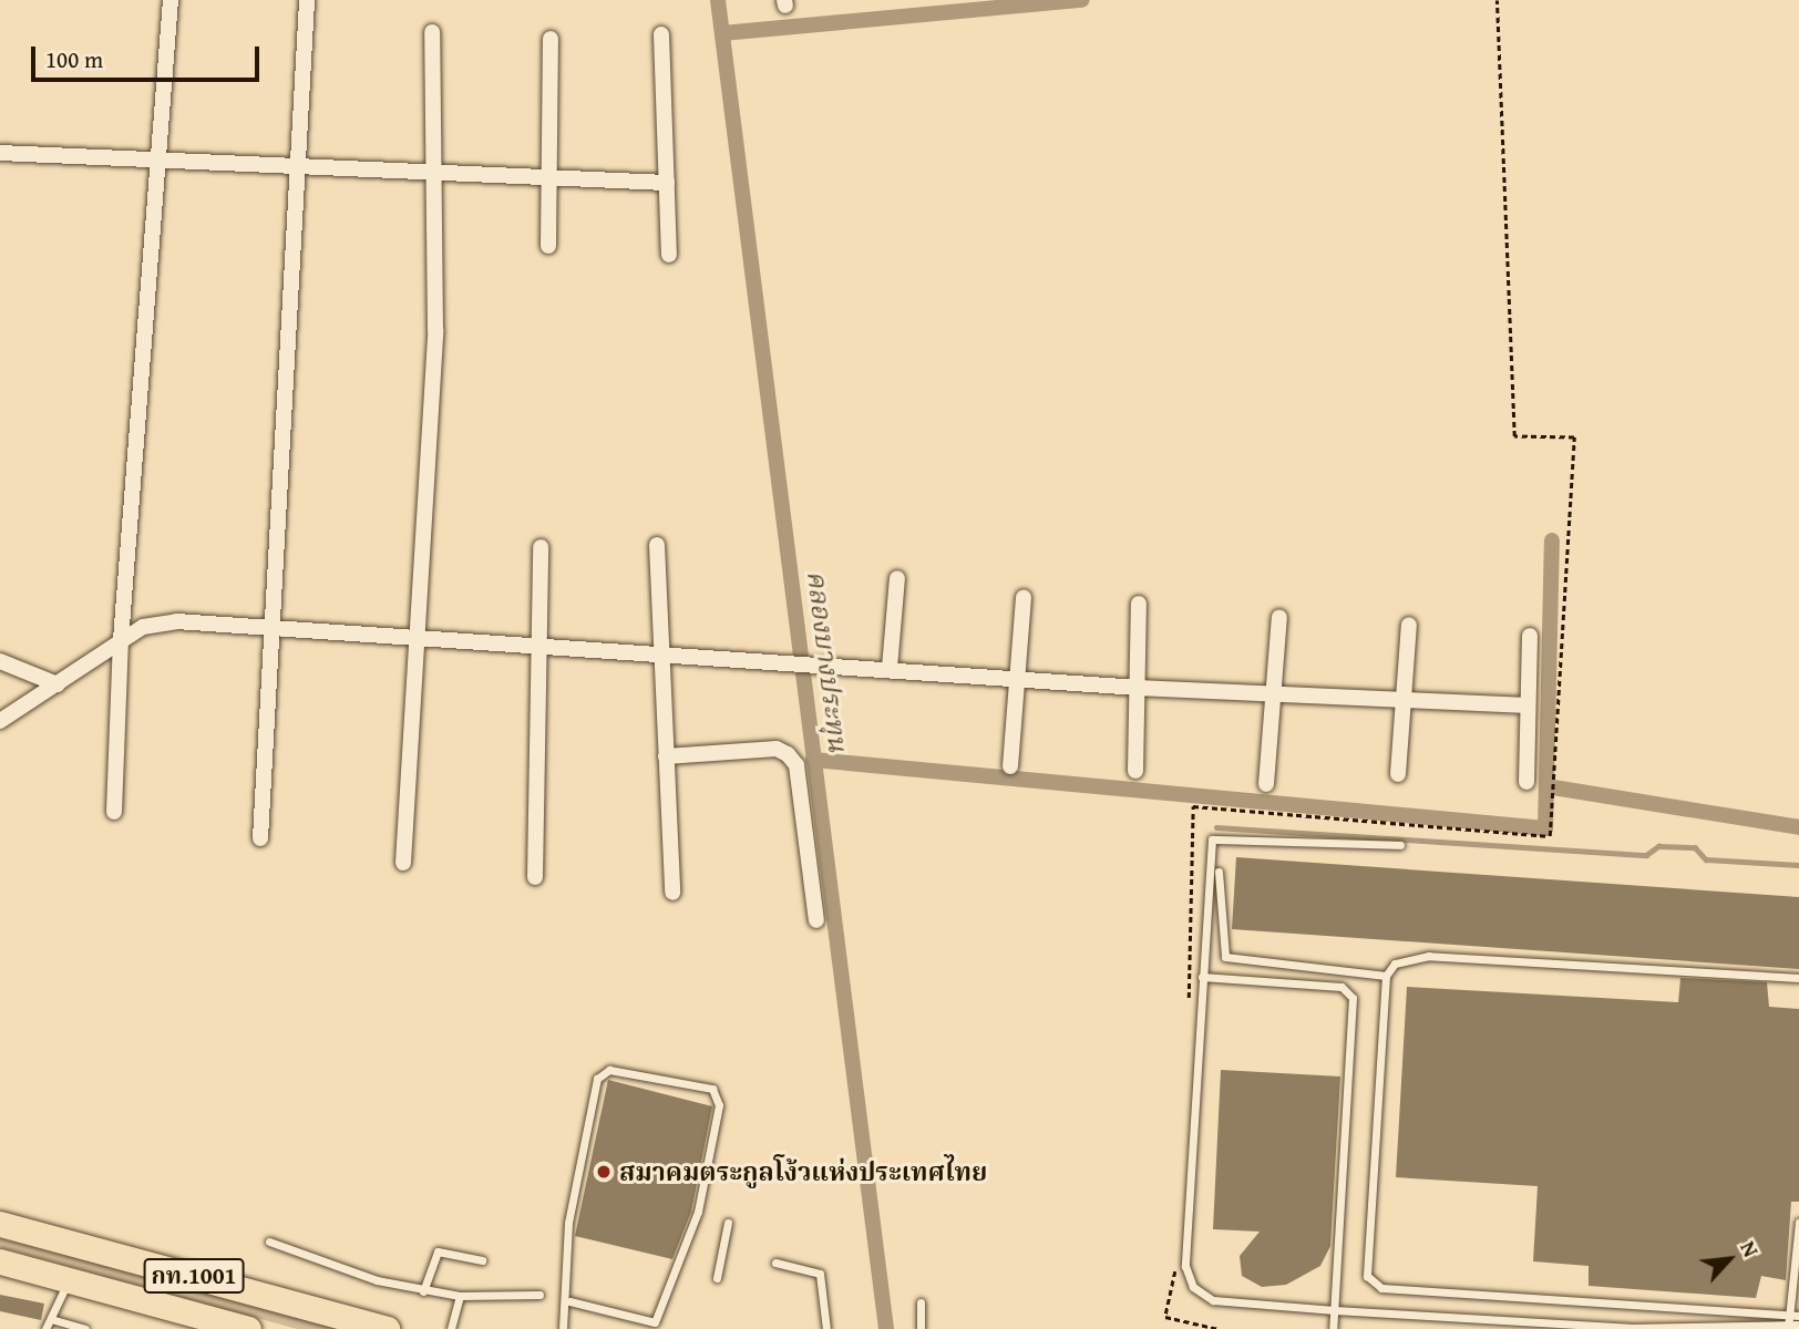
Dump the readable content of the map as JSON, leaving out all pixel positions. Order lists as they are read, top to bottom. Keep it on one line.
{"streets":{"main road":["กท.1001"]},"water":["คลองบางประทุน"],"places":["สมาคมตระกูลโง้วแห่งประเทศไทย"],"scale_bar":"100 m","north":"top right"}
